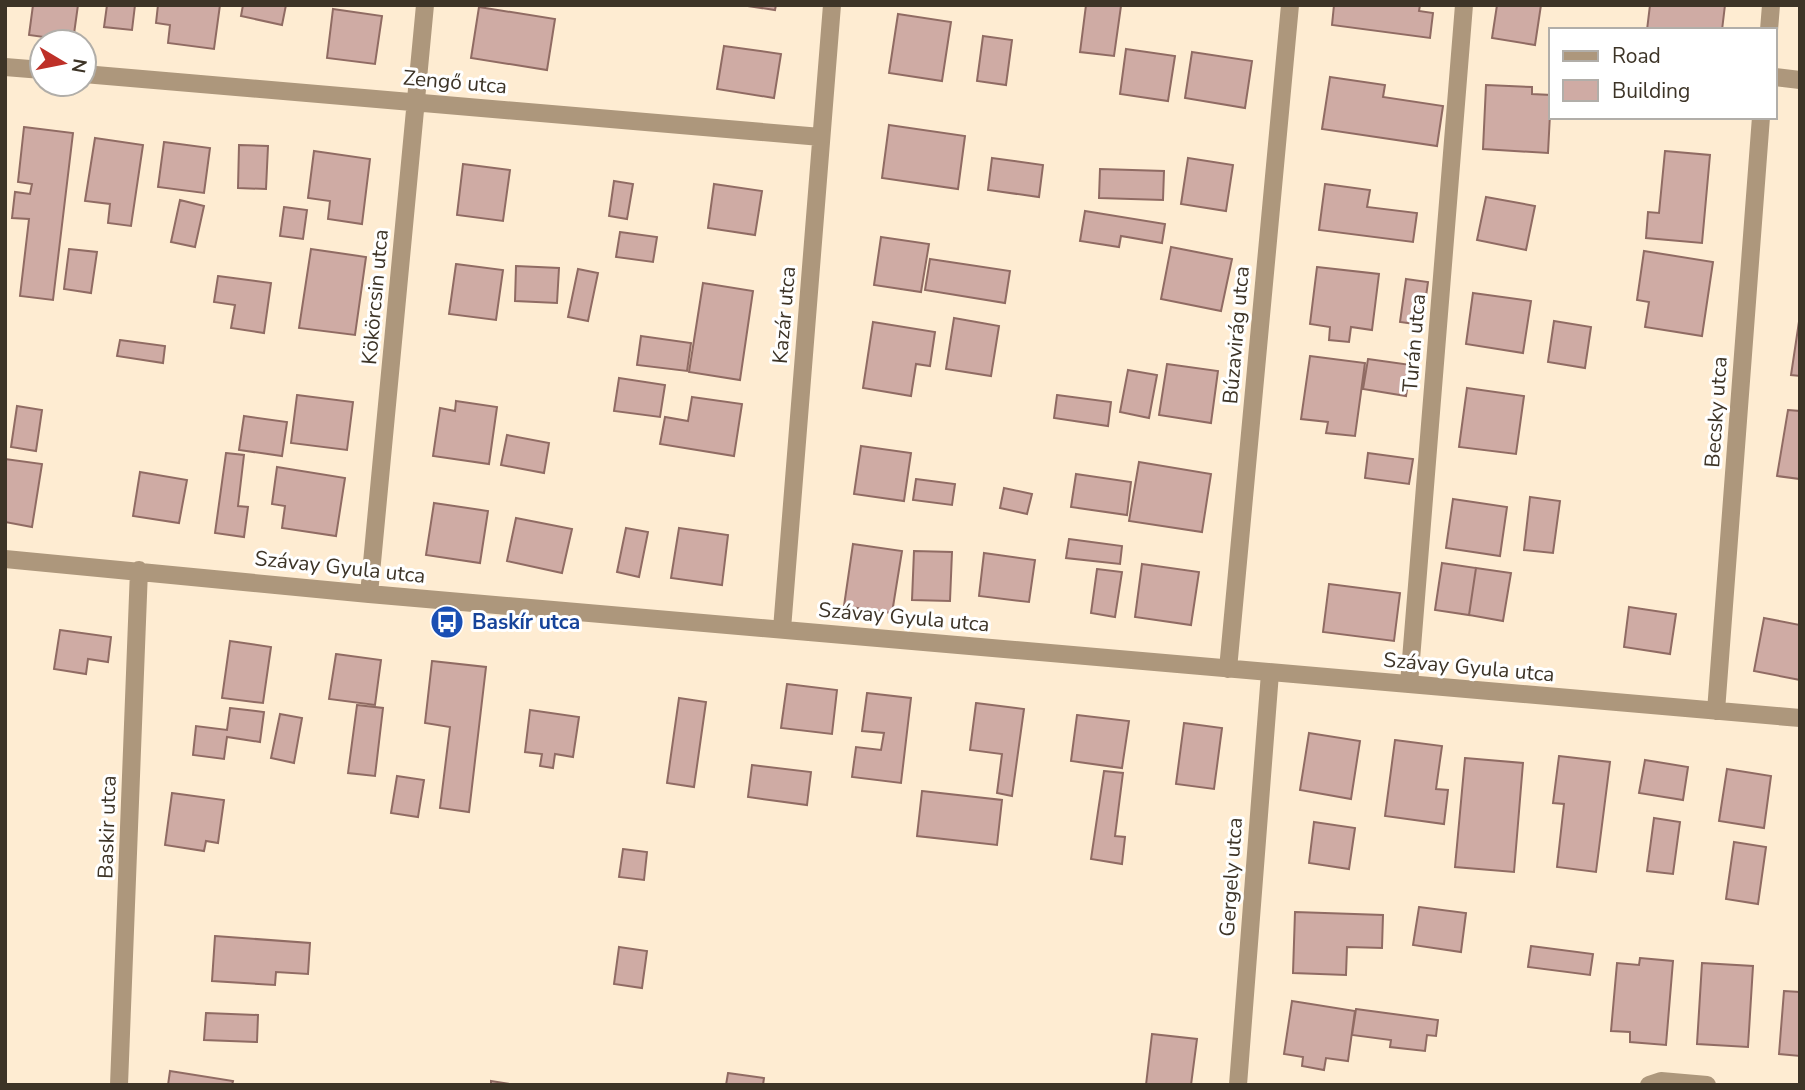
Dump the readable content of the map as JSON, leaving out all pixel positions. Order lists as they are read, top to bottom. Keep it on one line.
{"streets":{"street":["Zengő utca","Kökörcsin utca","Kazár utca","Búzavirág utca","Turán utca","Becsky utca","Szávay Gyula utca","Baskir utca","Gergely utca"]},"crossings":[["Zengő utca","Kökörcsin utca"],["Zengő utca","Kazár utca"],["Kökörcsin utca","Szávay Gyula utca"],["Kazár utca","Szávay Gyula utca"],["Búzavirág utca","Szávay Gyula utca"],["Turán utca","Szávay Gyula utca"],["Becsky utca","Szávay Gyula utca"],["Szávay Gyula utca","Baskir utca"],["Szávay Gyula utca","Gergely utca"]],"places":{"bus stop":["Baskír utca"]},"legend":["Road","Building"],"north":"right"}
